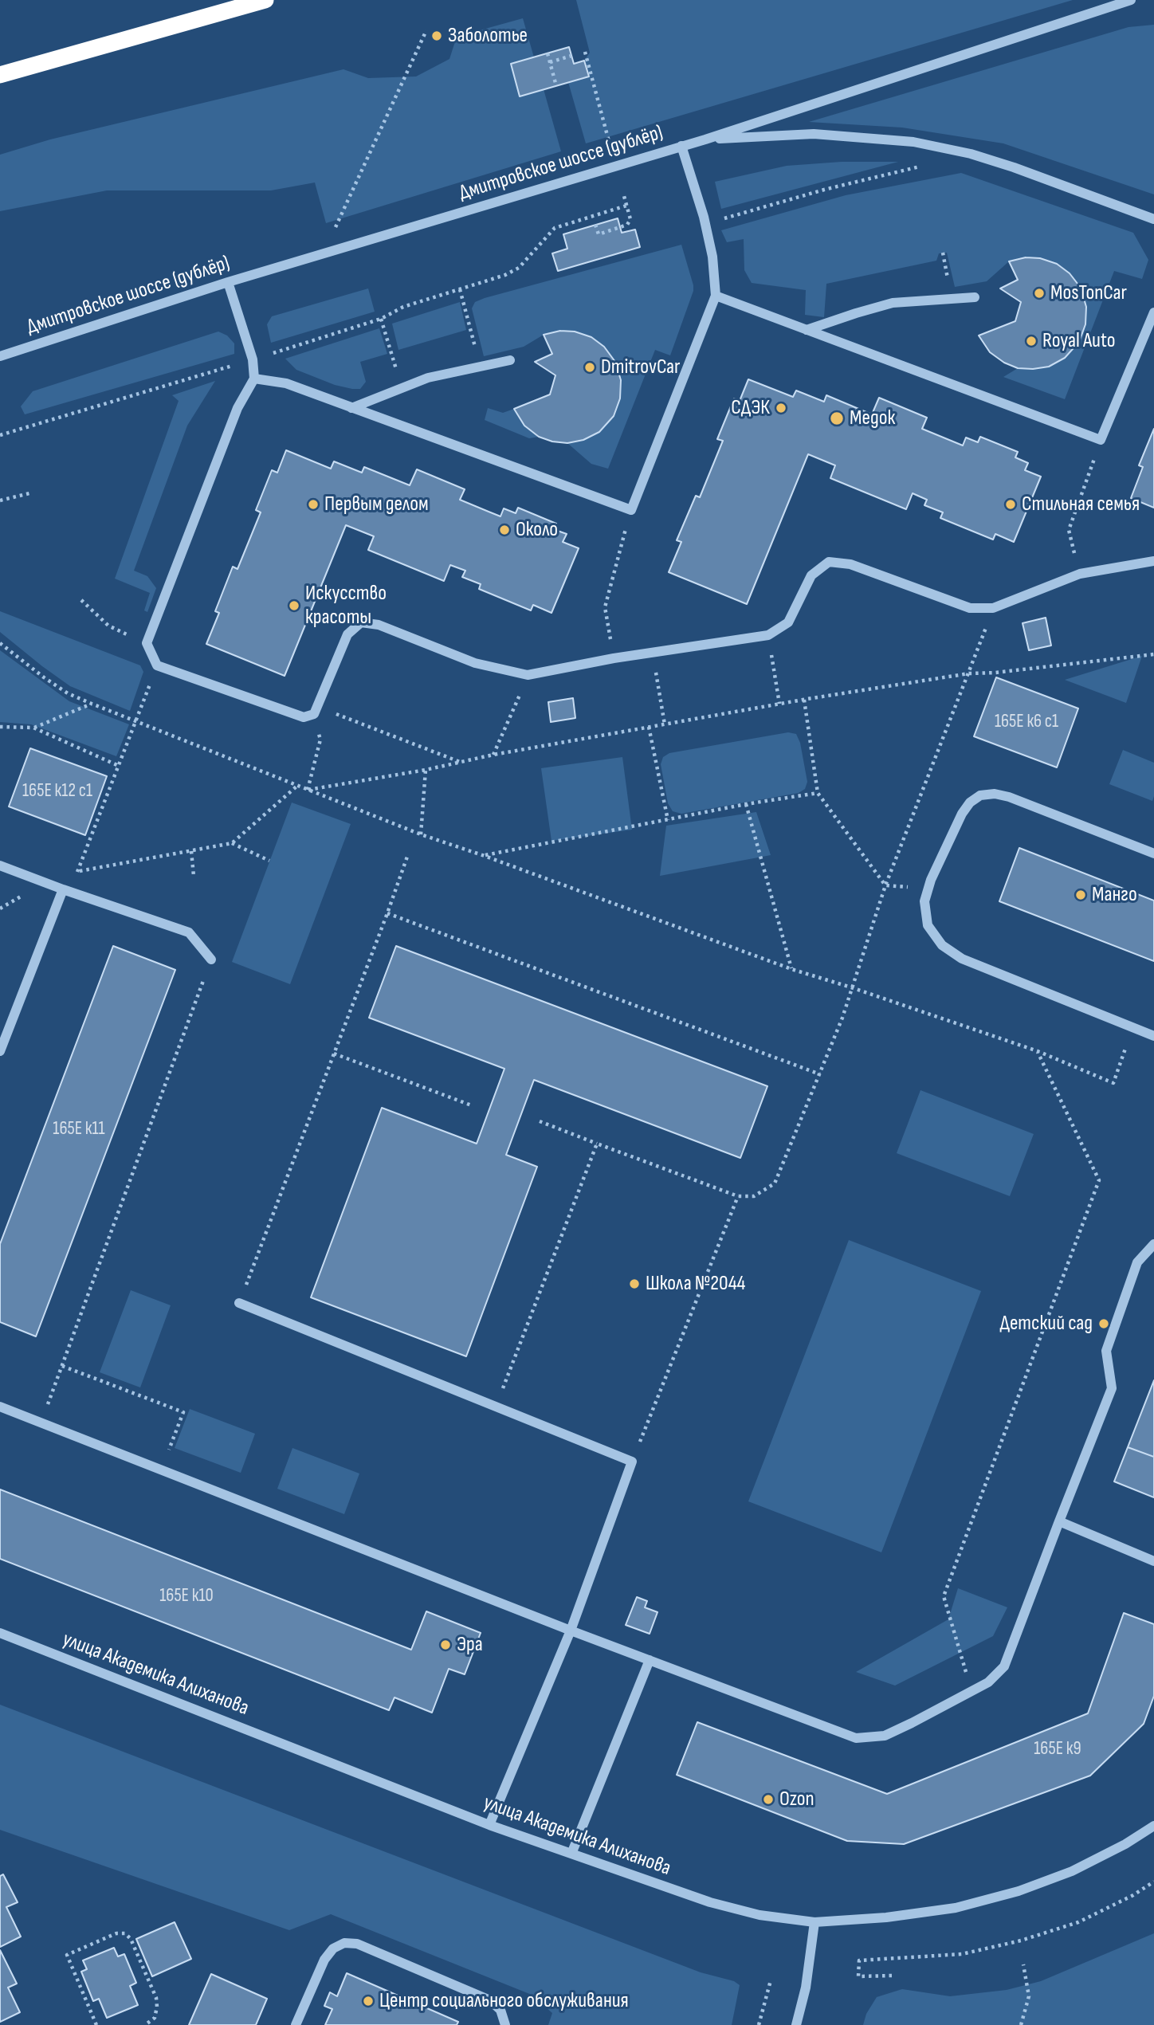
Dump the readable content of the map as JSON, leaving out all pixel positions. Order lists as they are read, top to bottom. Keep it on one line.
{"streets":{"street":["Дмитровское шоссе (дублёр)","улица Академика Алиханова"]},"places":["Заболотье","MosTonCar","Royal Auto","DmitrovCar","СДЭК","Медок","Первым делом","Стильная семья","Около","Искусство красоты","Манго","Школа №2044","Детский сад","Эра","Ozon","Центр социального обслуживания"],"house_numbers":["165Е к6 с1","165Е к12 с1","165Е к11","165Е к10","165Е к9"]}
